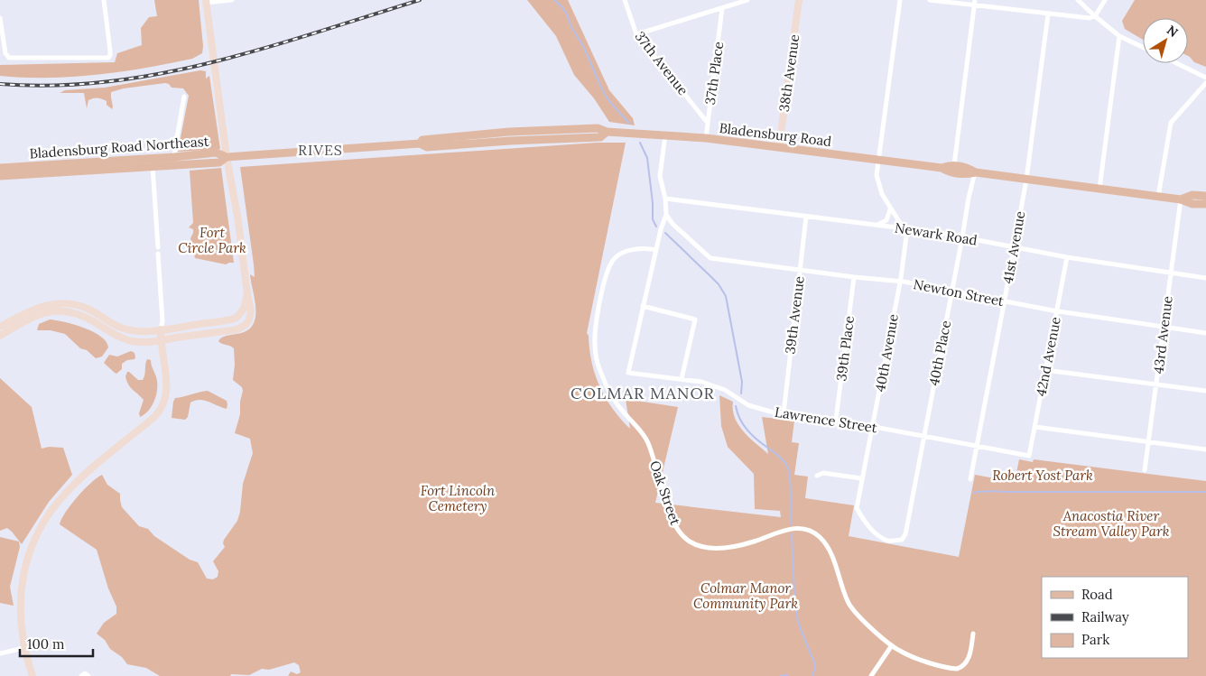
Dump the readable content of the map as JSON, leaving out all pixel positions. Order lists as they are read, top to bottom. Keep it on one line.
{"streets":{"main road":["Bladensburg Road","Bladensburg Road Northeast"],"street":["37th Avenue","37th Place","38th Avenue","Newark Road","41st Avenue","Newton Street","39th Avenue","43rd Avenue","39th Place","40th Avenue","40th Place","42nd Avenue","Lawrence Street","Oak Street"]},"crossings":[["37th Avenue","37th Place"],["37th Place","Bladensburg Road"],["38th Avenue","Bladensburg Road"],["Bladensburg Road","Bladensburg Road Northeast"],["Bladensburg Road","41st Avenue"],["Bladensburg Road","43rd Avenue"],["Bladensburg Road","40th Place"],["Newark Road","41st Avenue"],["Newark Road","39th Avenue"],["Newark Road","43rd Avenue"],["Newark Road","40th Avenue"],["Newark Road","40th Place"],["Newark Road","42nd Avenue"],["41st Avenue","Newton Street"],["41st Avenue","Lawrence Street"],["Newton Street","39th Avenue"],["Newton Street","43rd Avenue"],["Newton Street","39th Place"],["Newton Street","40th Avenue"],["Newton Street","40th Place"],["Newton Street","42nd Avenue"],["39th Avenue","Lawrence Street"],["39th Place","Lawrence Street"],["40th Avenue","40th Place"],["40th Avenue","Lawrence Street"],["40th Place","Lawrence Street"],["42nd Avenue","Lawrence Street"]],"districts":["RIVES","COLMAR MANOR"],"parks":["Fort Circle Park","Robert Yost Park","Fort Lincoln Cemetery","Anacostia River Stream Valley Park","Colmar Manor Community Park"],"legend":["Road","Railway","Park"],"scale_bar":"100 m","north":"top right"}
